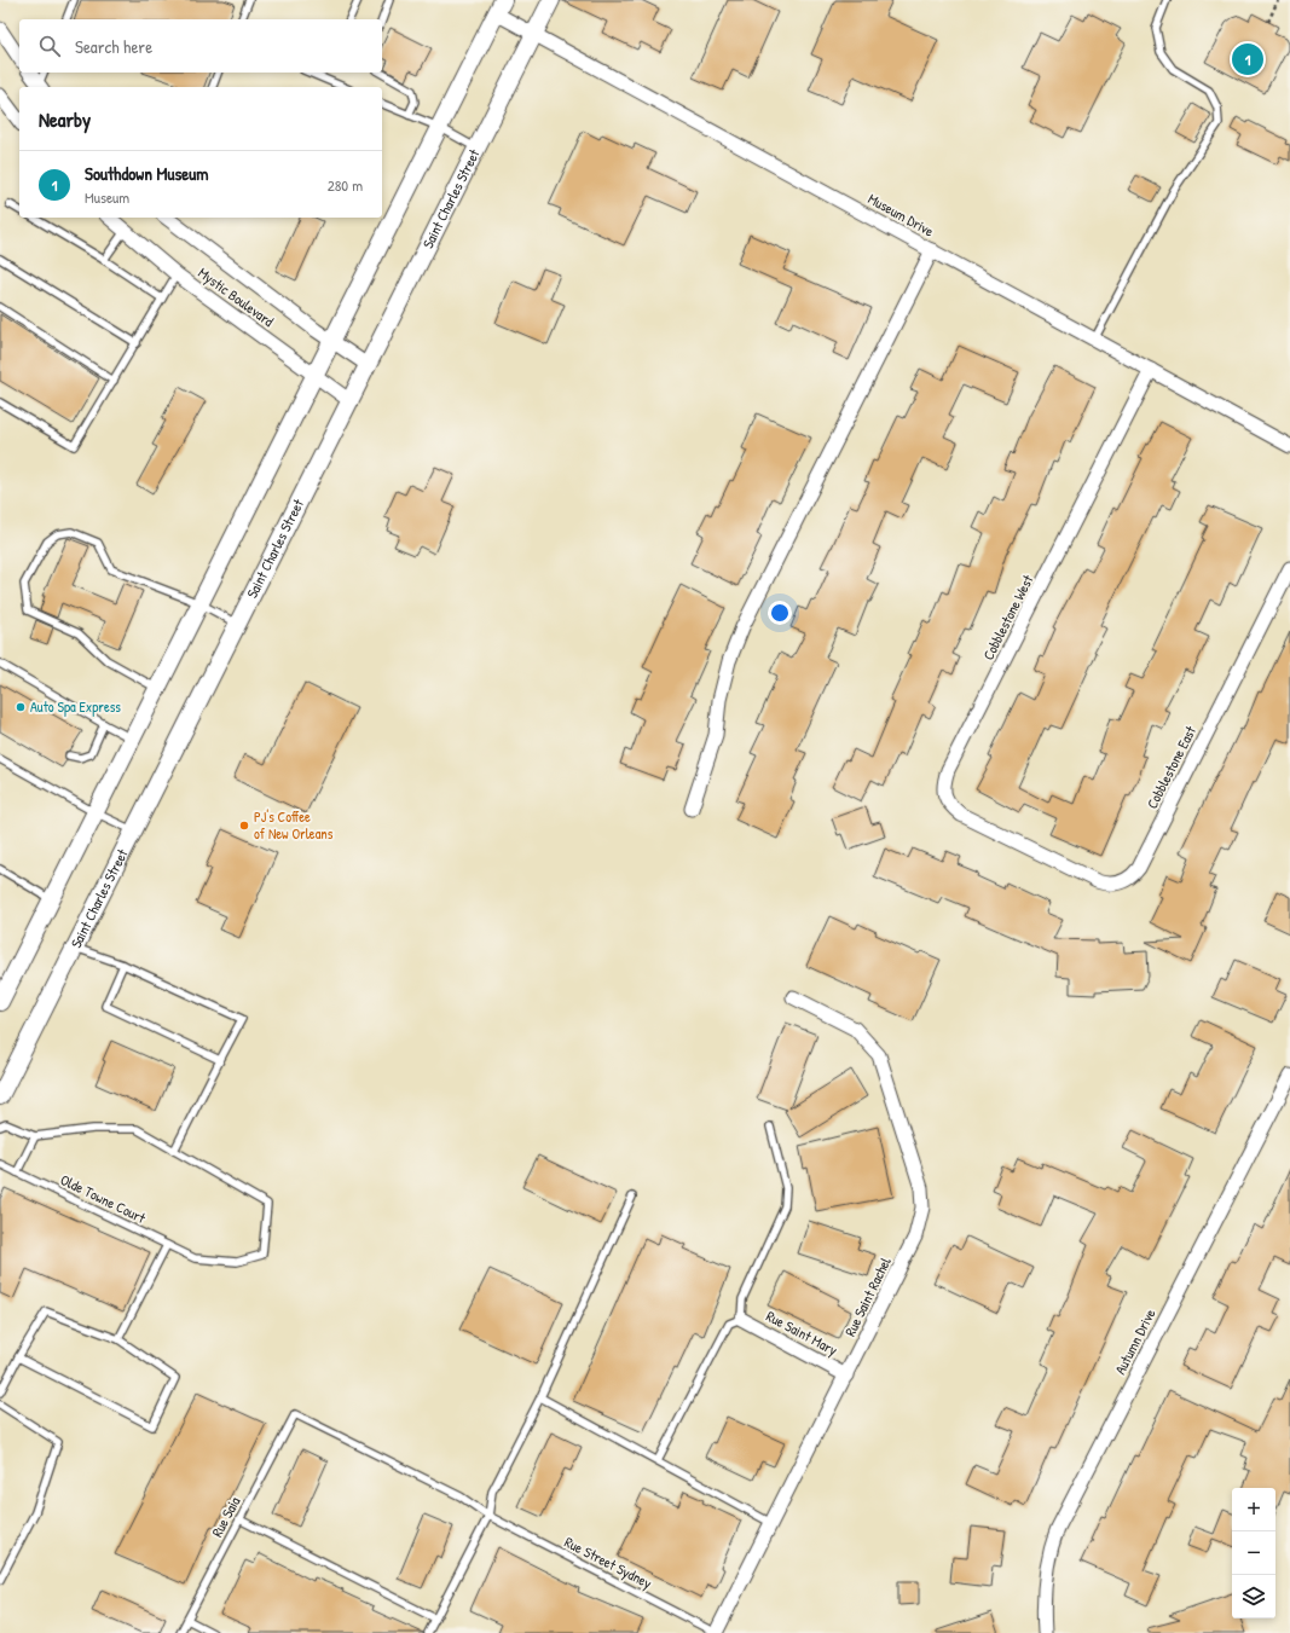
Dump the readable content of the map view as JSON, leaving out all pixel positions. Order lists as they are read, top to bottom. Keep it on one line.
{"streets":{"street":["Saint Charles Street","Museum Drive","Mystic Boulevard","Cobblestone West","Cobblestone East","Rue Saint Rachel","Rue Saint Mary","Autumn Drive"],"lane":["Olde Towne Court","Rue Saia","Rue Street Sydney"]},"crossings":[["Saint Charles Street","Museum Drive"],["Saint Charles Street","Mystic Boulevard"],["Museum Drive","Cobblestone West"],["Cobblestone West","Cobblestone East"],["Rue Saint Rachel","Rue Saint Mary"],["Rue Saint Rachel","Rue Street Sydney"],["Rue Saia","Rue Street Sydney"]],"places":["Auto Spa Express","PJ's Coffee of New Orleans"],"page":{"search":"Search here","pins":"1","heading":"Nearby","list":[{"mark":"1","name":"Southdown Museum","note":"Museum","value":"280 m"}],"map_buttons":["+","−"]}}
